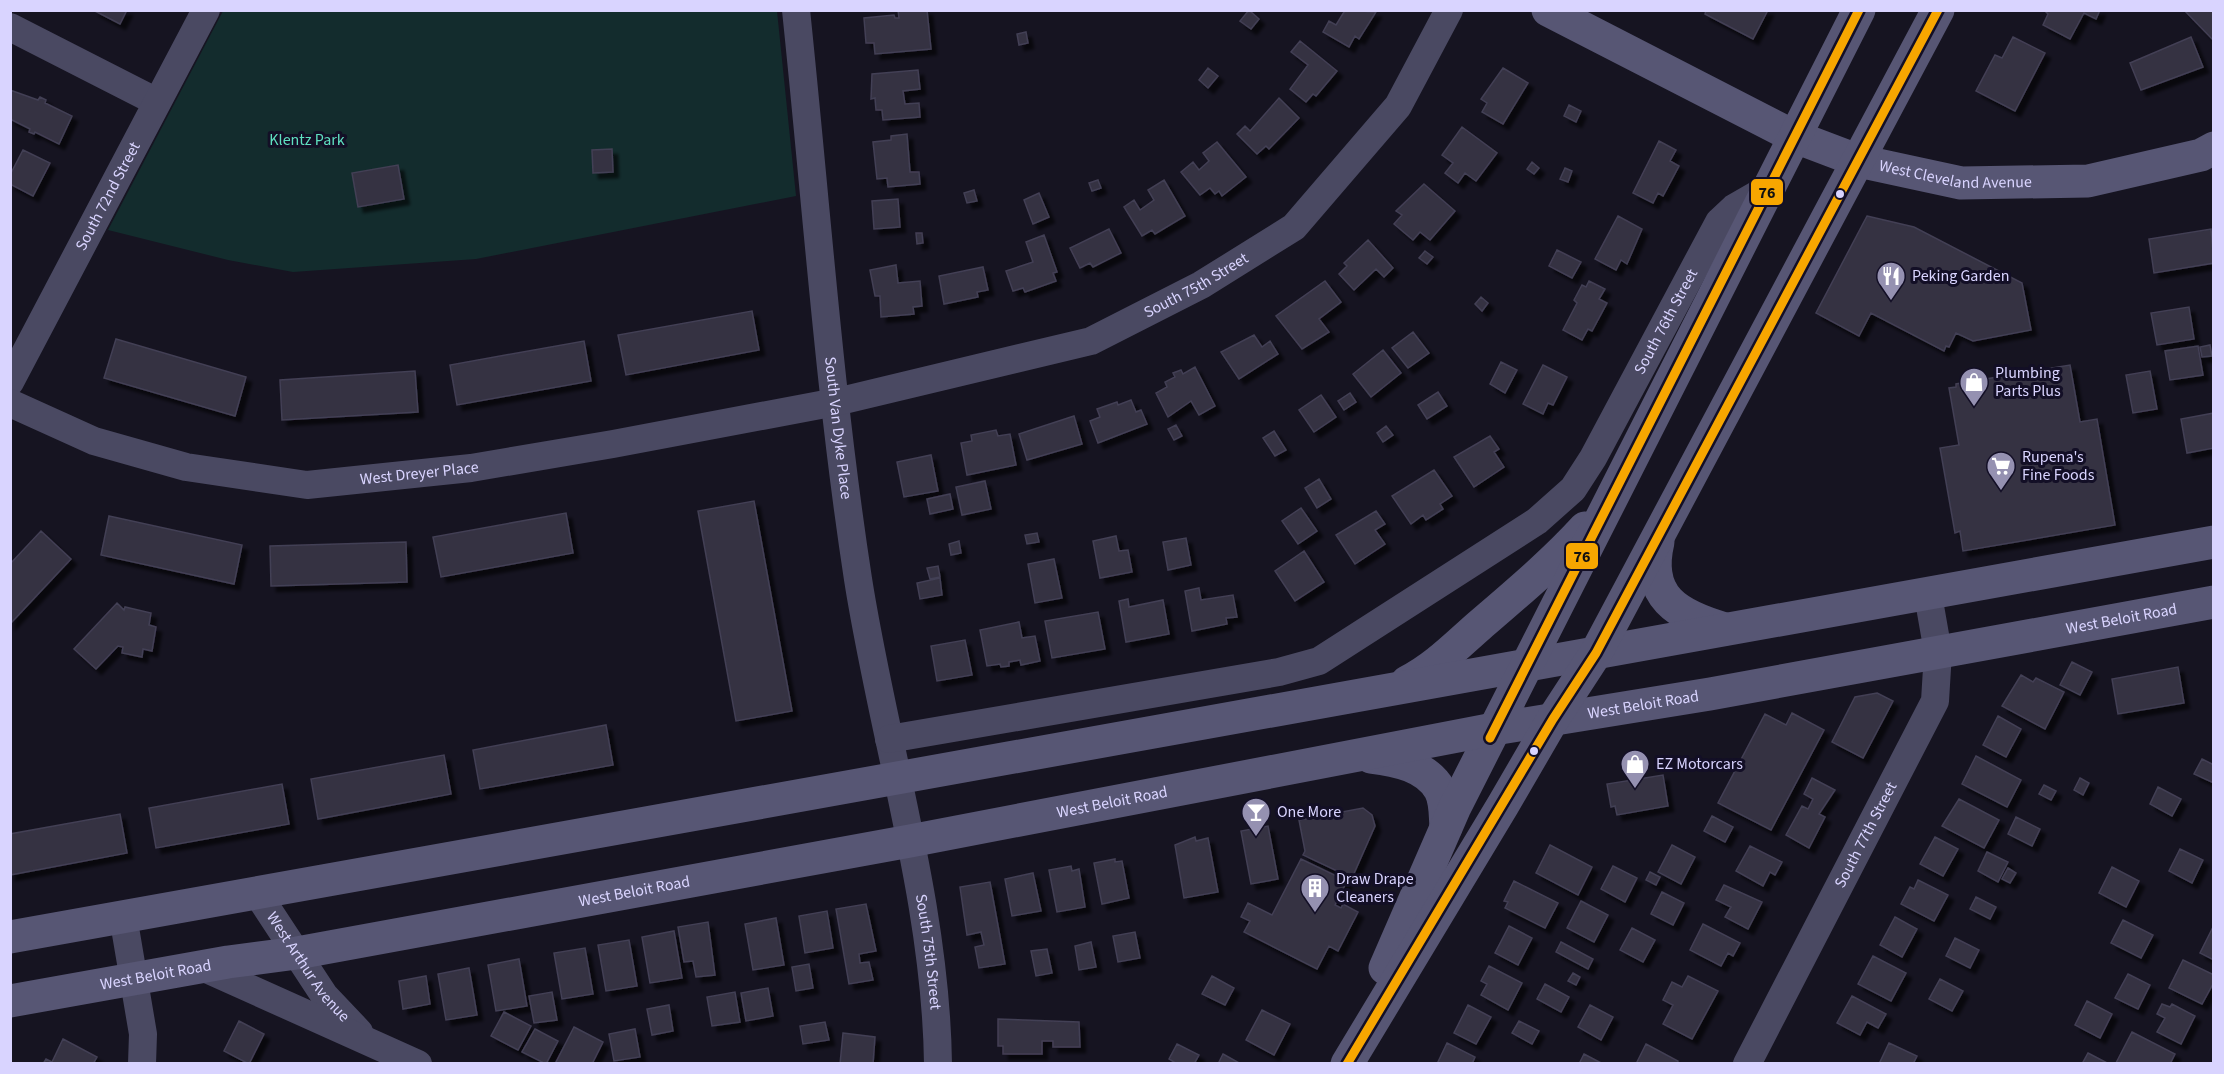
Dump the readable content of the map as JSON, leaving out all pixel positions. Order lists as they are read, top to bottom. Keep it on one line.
{"streets":{"main road":["West Cleveland Avenue","South 76th Street","West Beloit Road"],"street":["South 72nd Street","South 75th Street","South Van Dyke Place","West Dreyer Place","South 77th Street","West Arthur Avenue"]},"crossings":[["West Cleveland Avenue","South 76th Street"],["South 75th Street","South Van Dyke Place"],["South 75th Street","West Dreyer Place"],["South 75th Street","West Beloit Road"],["South 76th Street","South Van Dyke Place"],["South 76th Street","West Beloit Road"],["South Van Dyke Place","West Dreyer Place"],["South Van Dyke Place","West Beloit Road"],["West Beloit Road","South 77th Street"],["West Beloit Road","West Arthur Avenue"]],"parks":["Klentz Park"],"places":{"restaurant":["Peking Garden"],"shop":["Plumbing Parts Plus","EZ Motorcars"],"supermarket":["Rupena's Fine Foods"],"bar":["One More"],"building":["Draw Drape Cleaners"]},"lines":["transit line 76"]}
